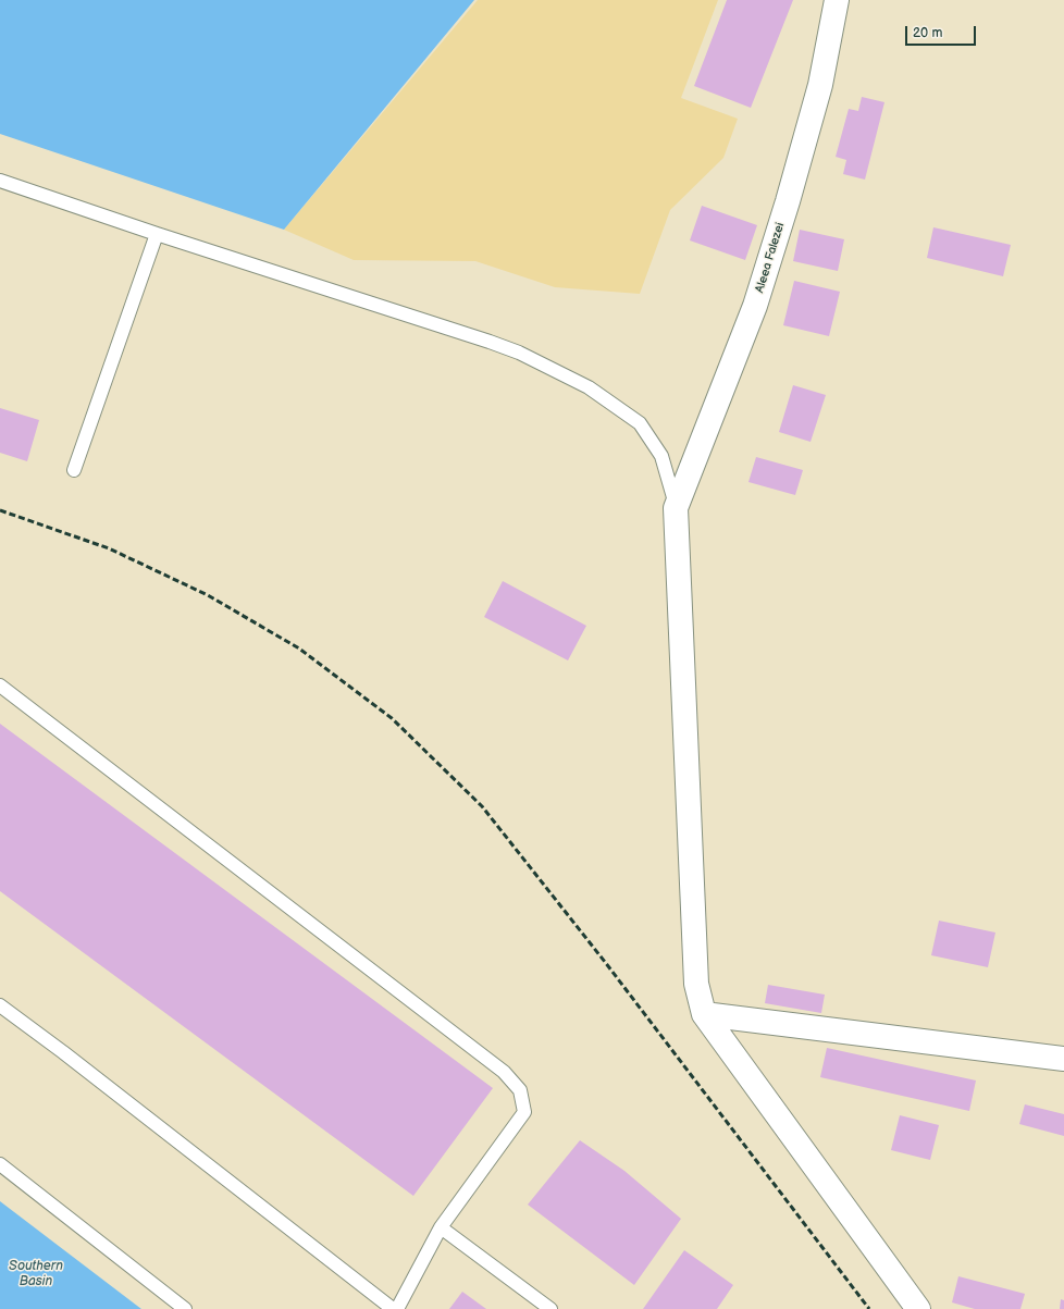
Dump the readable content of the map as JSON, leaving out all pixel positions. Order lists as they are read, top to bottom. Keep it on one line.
{"streets":{"street":["Aleea Falezei"]},"water":["Southern Basin"],"scale_bar":"20 m"}
